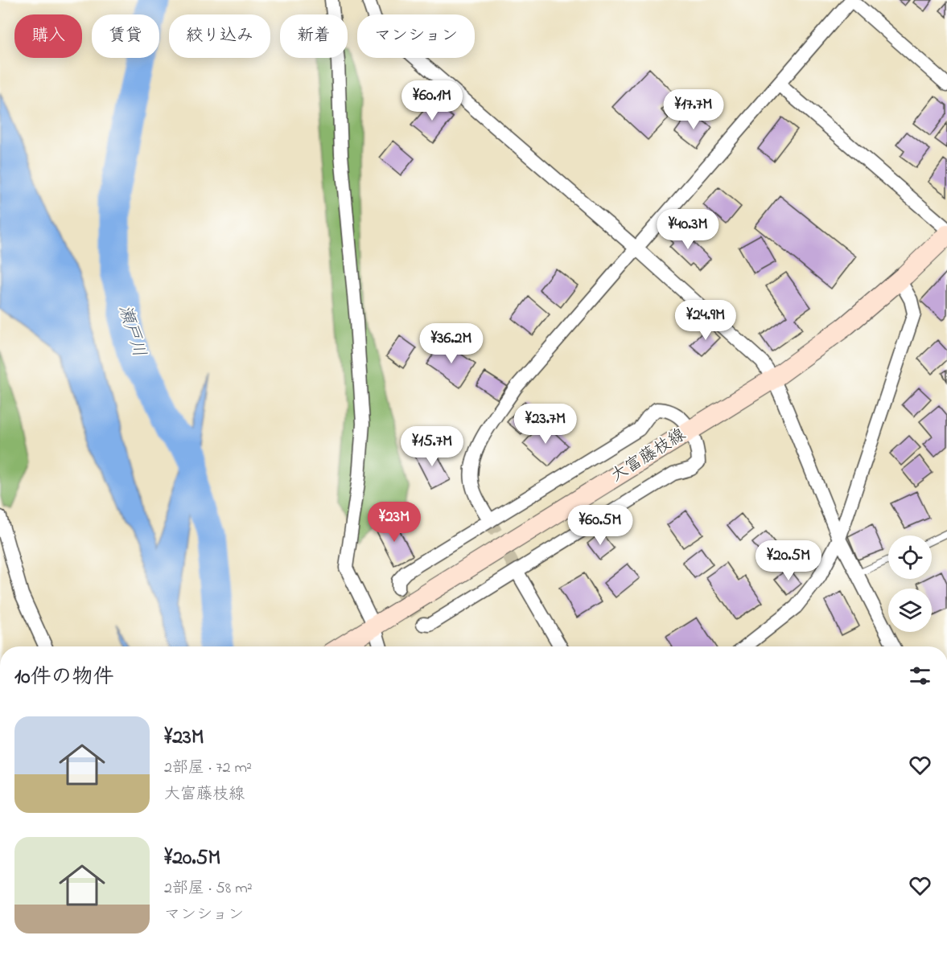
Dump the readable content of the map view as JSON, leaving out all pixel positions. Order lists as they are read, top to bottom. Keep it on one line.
{"streets":{"main road":["大富藤枝線"]},"water":["瀬戸川"],"page":{"chip":["購入","賃貸","絞り込み","新着","マンション"],"price":["¥60.1M","¥17.7M","¥40.3M","¥24.9M","¥36.2M","¥23.7M","¥15.7M","¥23M","¥60.5M","¥20.5M"],"heading":"10件の物件","list":[{"name":"¥23M","note":"2部屋 · 72 m² · 大富藤枝線"},{"name":"¥20.5M","note":"2部屋 · 58 m² · マンション"}]}}
